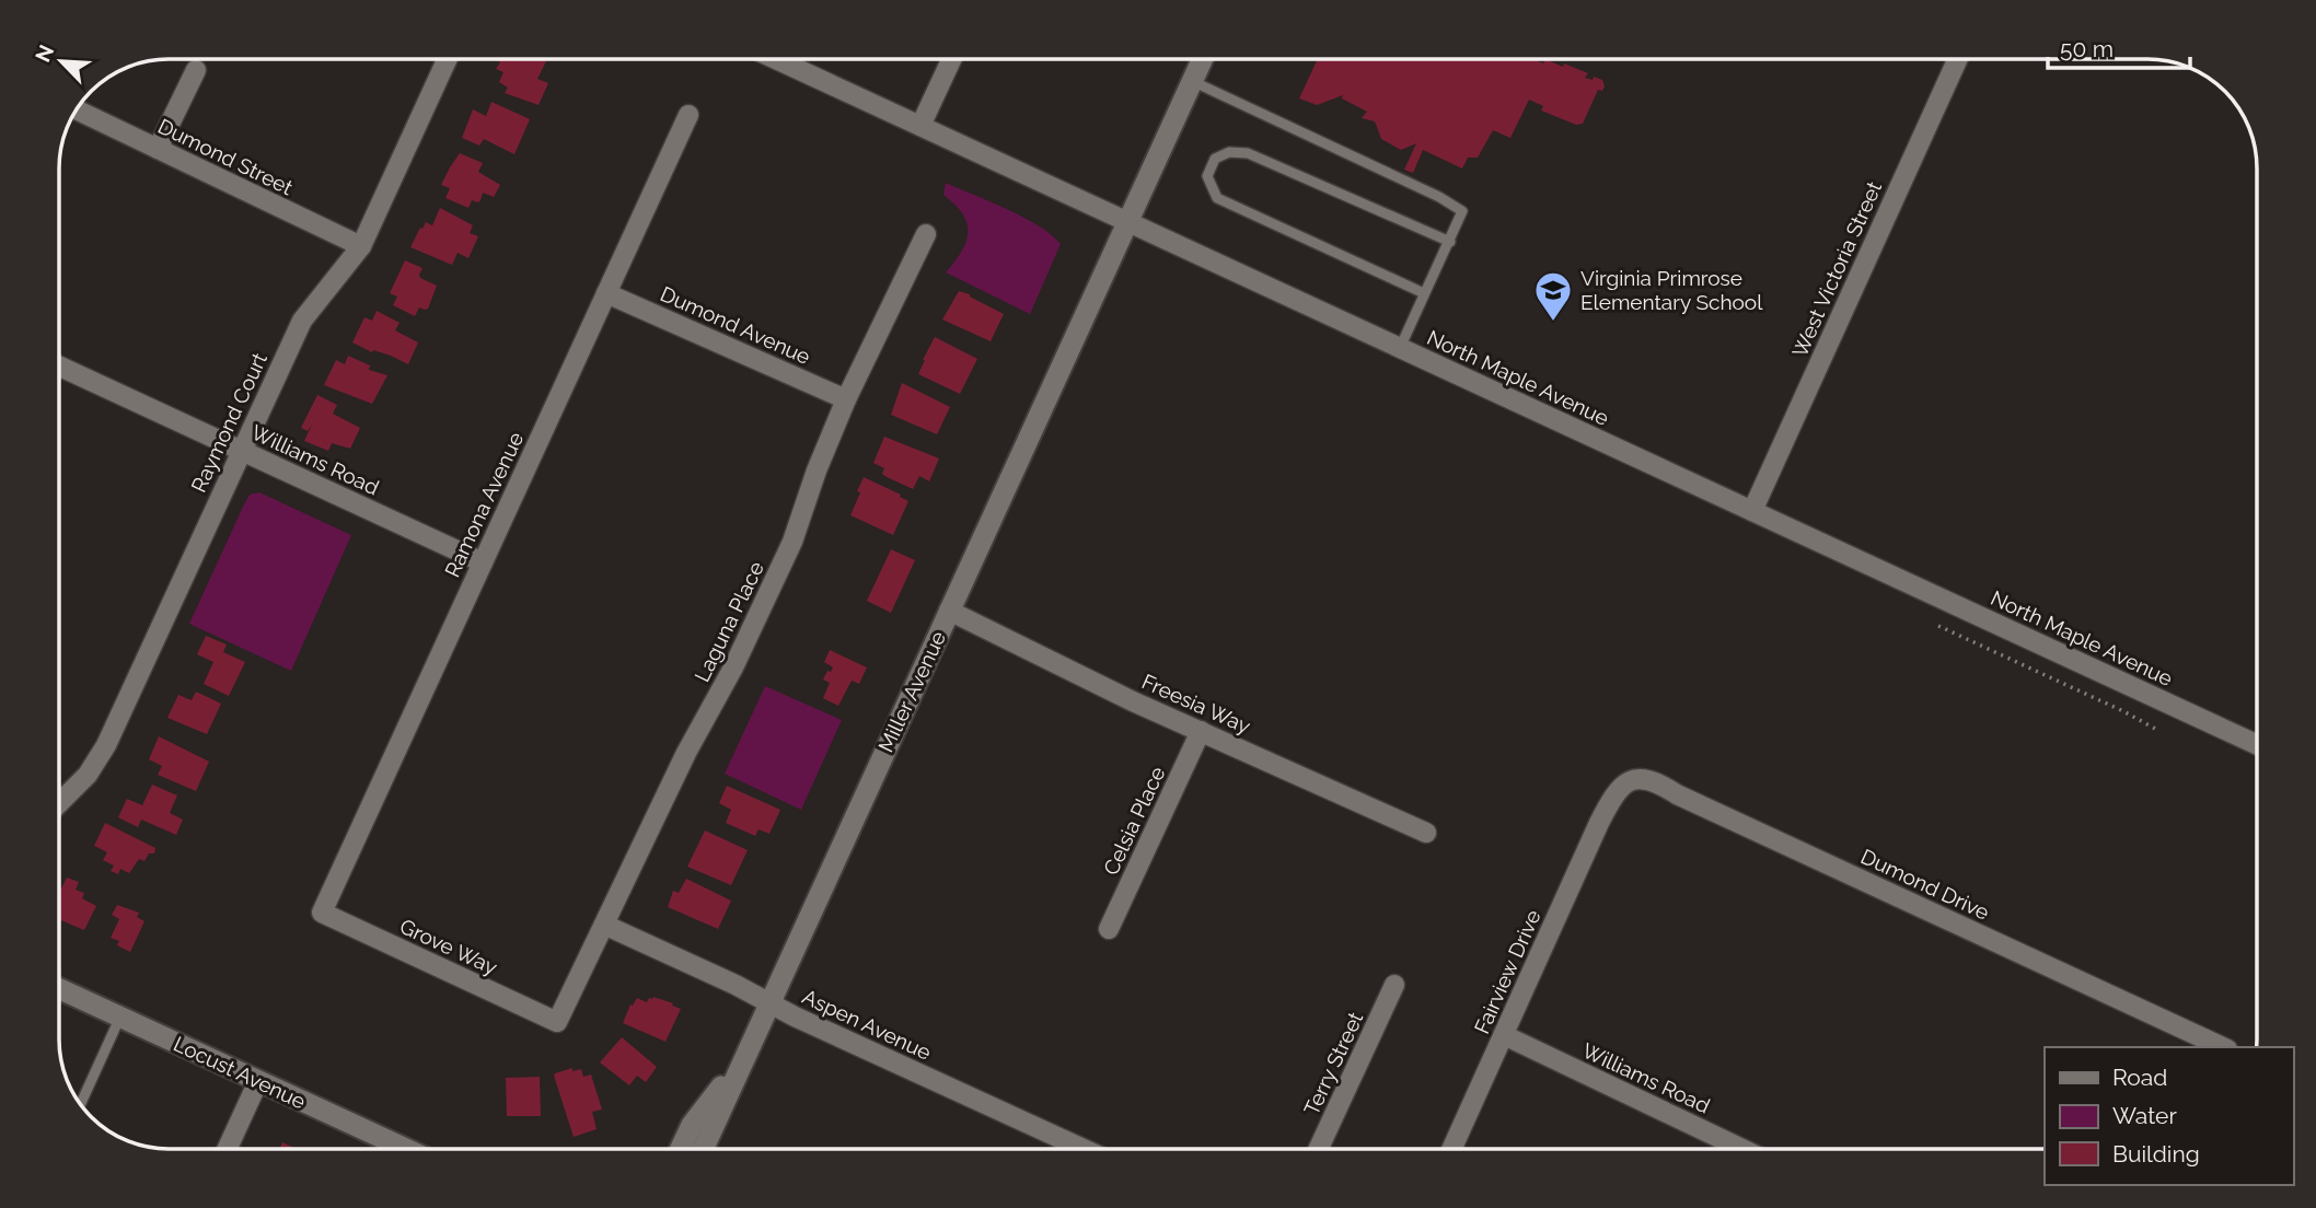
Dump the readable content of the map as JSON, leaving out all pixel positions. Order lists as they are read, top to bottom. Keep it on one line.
{"streets":{"street":["Dumond Street","West Victoria Street","Dumond Avenue","North Maple Avenue","Raymond Court","Williams Road","Ramona Avenue","Laguna Place","Miller Avenue","Freesia Way","Celsia Place","Dumond Drive","Grove Way","Fairview Drive","Aspen Avenue","Terry Street","Locust Avenue"]},"crossings":[["Dumond Street","Raymond Court"],["West Victoria Street","North Maple Avenue"],["Dumond Avenue","Ramona Avenue"],["Dumond Avenue","Laguna Place"],["North Maple Avenue","Miller Avenue"],["Raymond Court","Williams Road"],["Williams Road","Ramona Avenue"],["Williams Road","Fairview Drive"],["Ramona Avenue","Grove Way"],["Laguna Place","Grove Way"],["Laguna Place","Aspen Avenue"],["Miller Avenue","Freesia Way"],["Miller Avenue","Aspen Avenue"],["Freesia Way","Celsia Place"],["Dumond Drive","Fairview Drive"]],"places":{"school or university":["Virginia Primrose Elementary School"]},"legend":["Road","Water","Building"],"scale_bar":"50 m","north":"top left"}
